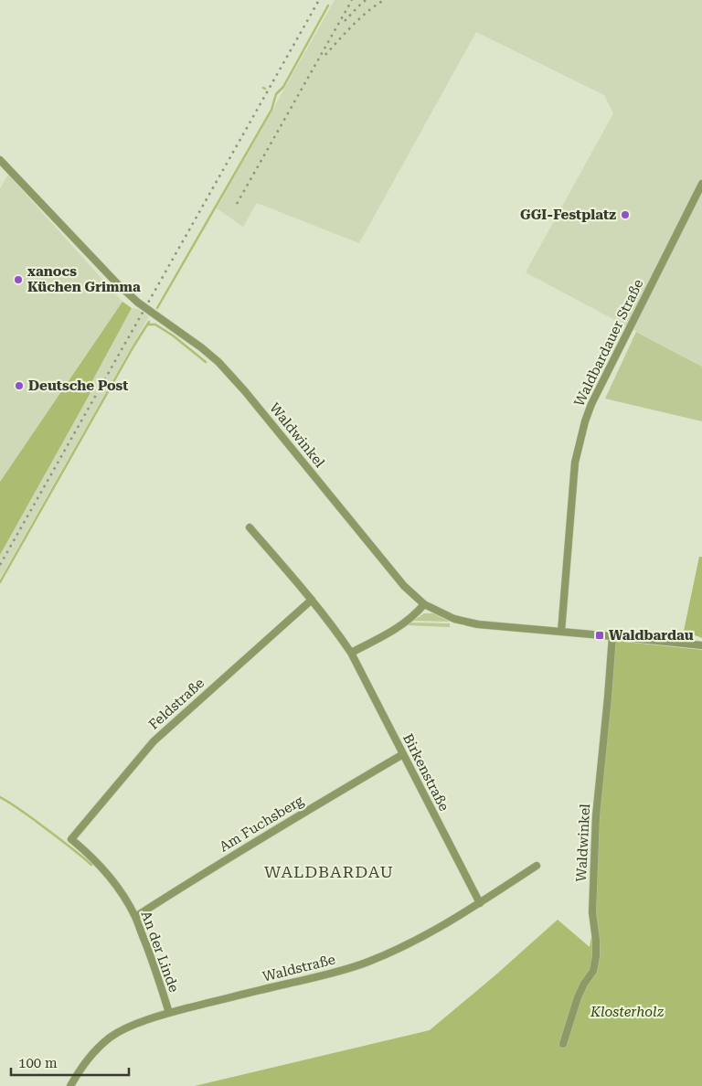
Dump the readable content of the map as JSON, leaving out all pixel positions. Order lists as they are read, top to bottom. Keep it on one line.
{"streets":{"street":["Waldbardauer Straße","Waldwinkel","Feldstraße","Birkenstraße","Am Fuchsberg","An der Linde","Waldstraße"]},"crossings":[["Waldbardauer Straße","Waldwinkel"],["Feldstraße","Birkenstraße"],["Feldstraße","An der Linde"],["Birkenstraße","Am Fuchsberg"],["Birkenstraße","Waldstraße"],["Am Fuchsberg","An der Linde"],["An der Linde","Waldstraße"]],"districts":["WALDBARDAU"],"parks":["Klosterholz"],"places":{"other":["GGI-Festplatz","xanocs Küchen Grimma","Deutsche Post"],"transit":["Waldbardau"]},"scale_bar":"100 m"}
